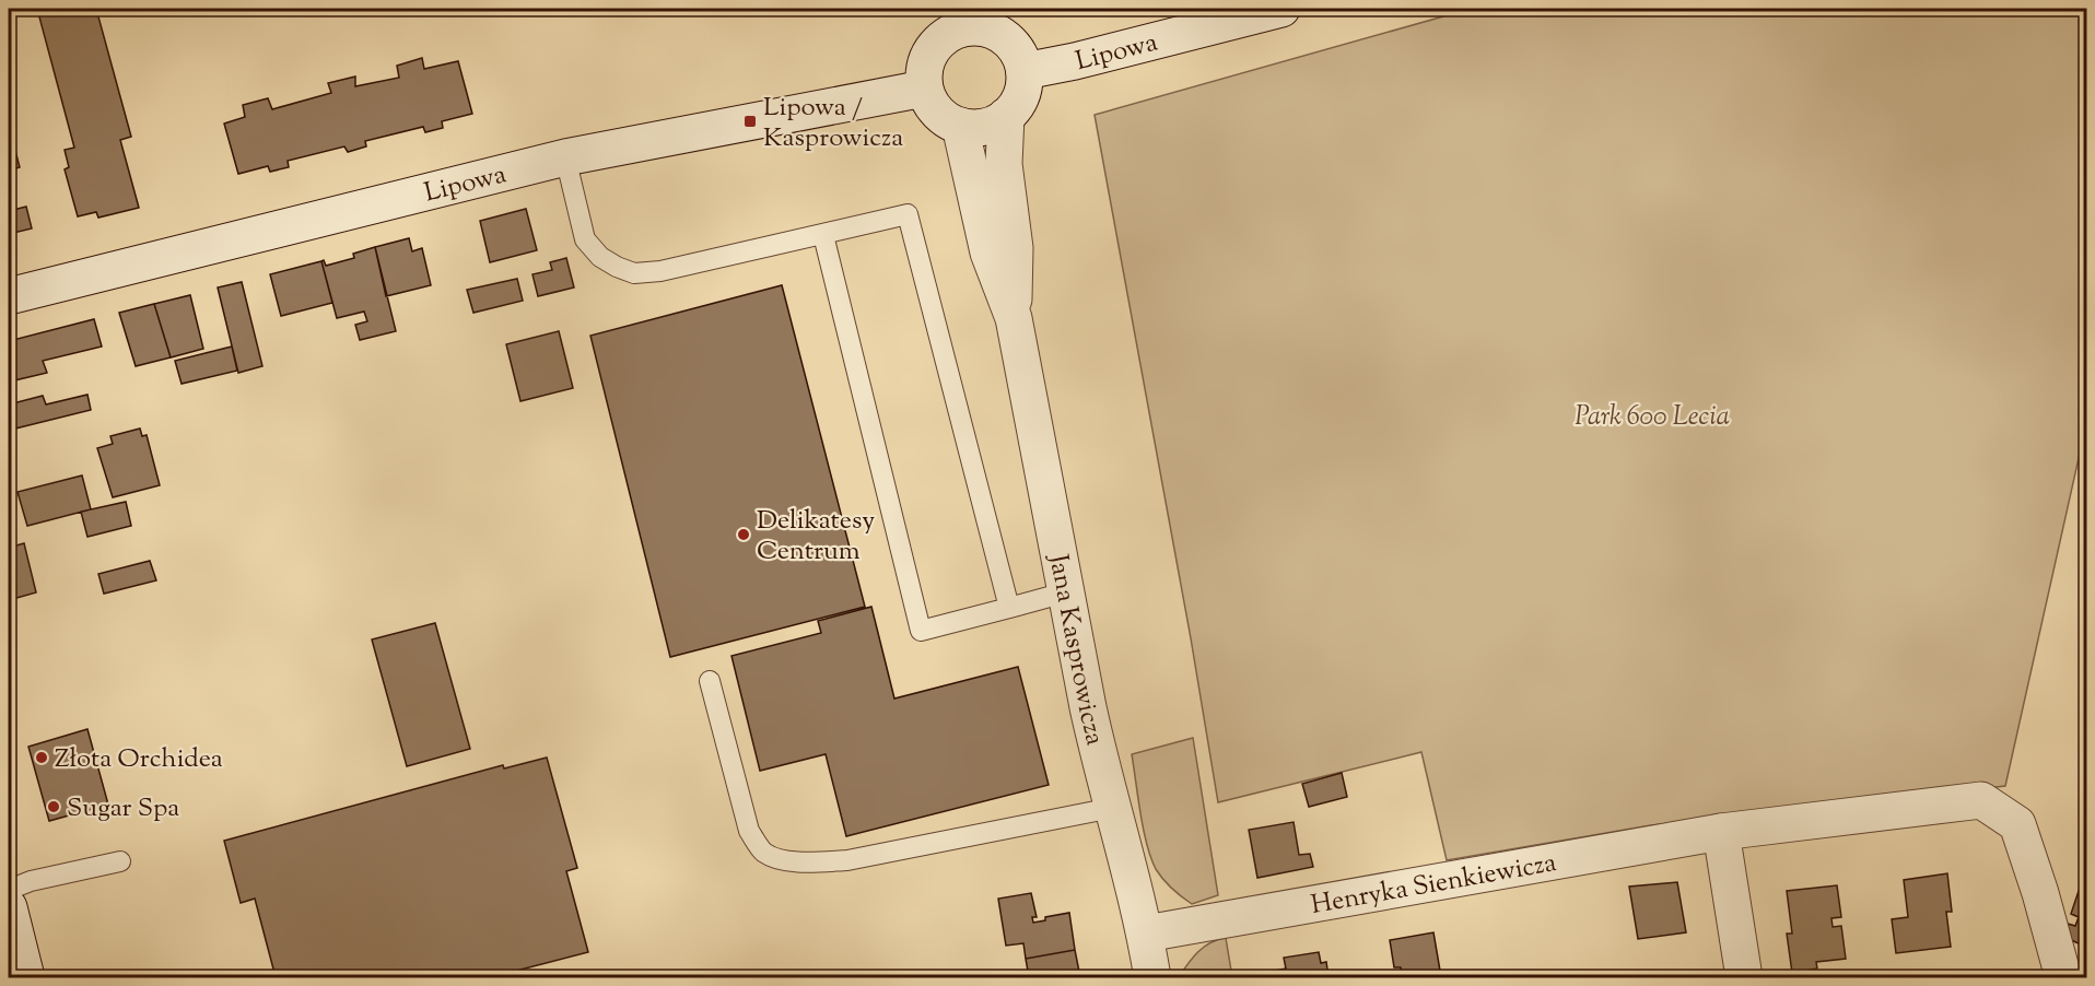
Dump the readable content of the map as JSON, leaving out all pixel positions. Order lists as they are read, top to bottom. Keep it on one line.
{"streets":{"street":["Lipowa","Jana Kasprowicza","Henryka Sienkiewicza"]},"crossings":[["Lipowa","Jana Kasprowicza"],["Jana Kasprowicza","Henryka Sienkiewicza"]],"parks":["Park 600 Lecia"],"places":{"transit":["Lipowa / Kasprowicza"],"other":["Delikatesy Centrum","Złota Orchidea","Sugar Spa"]}}
